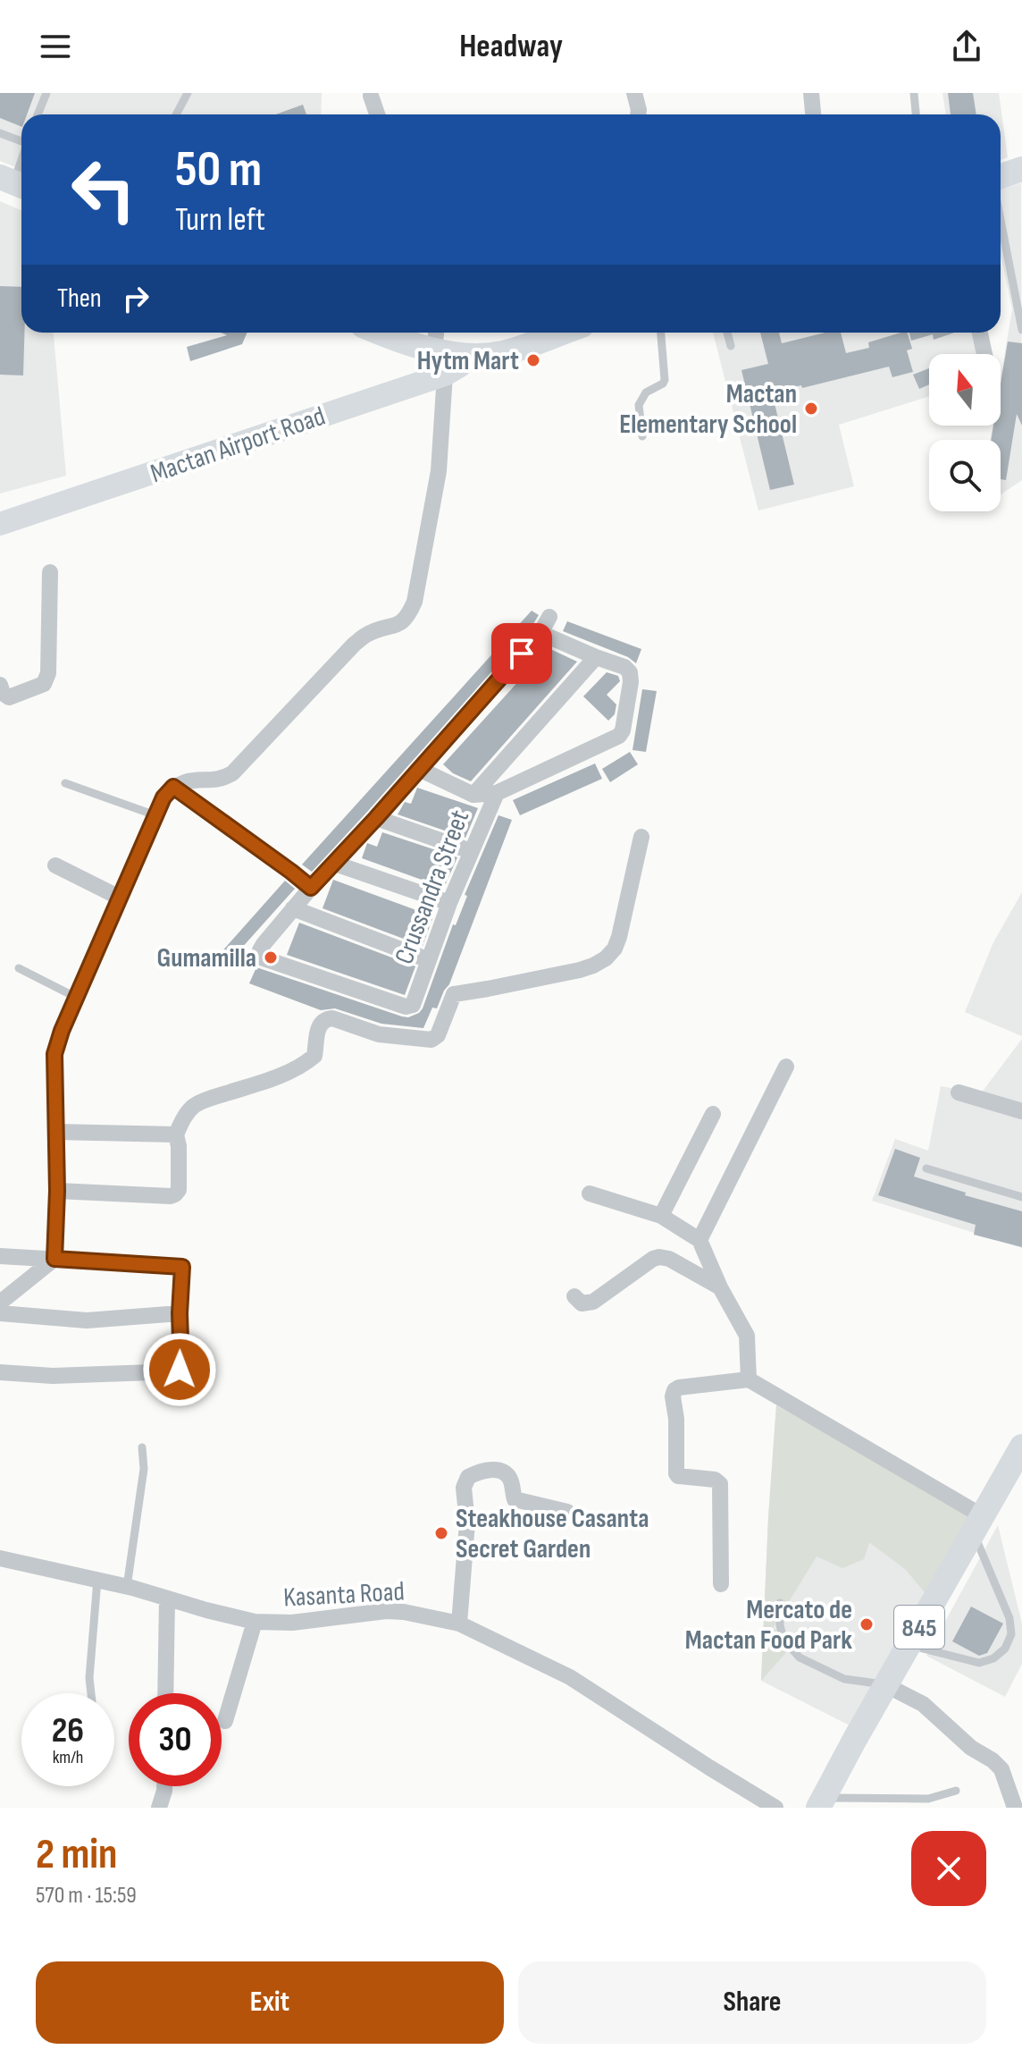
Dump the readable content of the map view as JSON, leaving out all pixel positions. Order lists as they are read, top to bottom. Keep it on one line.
{"streets":{"main road":["Mactan Airport Road","845"],"street":["Crussandra Street","Kasanta Road"]},"places":["Hytm Mart","Mactan Elementary School","Gumamilla","Steakhouse Casanta Secret Garden","Mercato de Mactan Food Park"],"north":"top","page":{"header":"Headway","turn":["50 m","Turn left"],"then":"Then","speed":"26 km/h","limit":"30","heading":["2 min","570 m · 15:59"],"buttons":["Exit","Share"]}}
